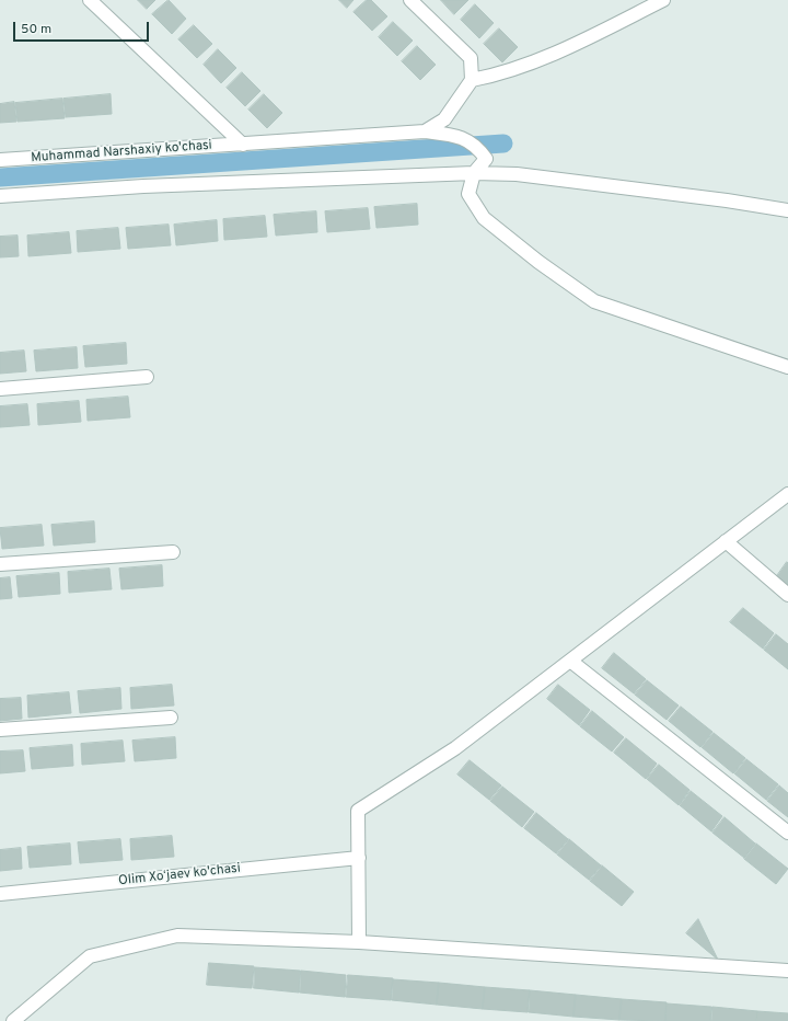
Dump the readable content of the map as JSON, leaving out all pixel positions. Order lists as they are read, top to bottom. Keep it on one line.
{"streets":{"street":["Muhammad Narshaxiy ko'chasi","Olim Xoʻjaev ko'chasi"]},"scale_bar":"50 m"}
